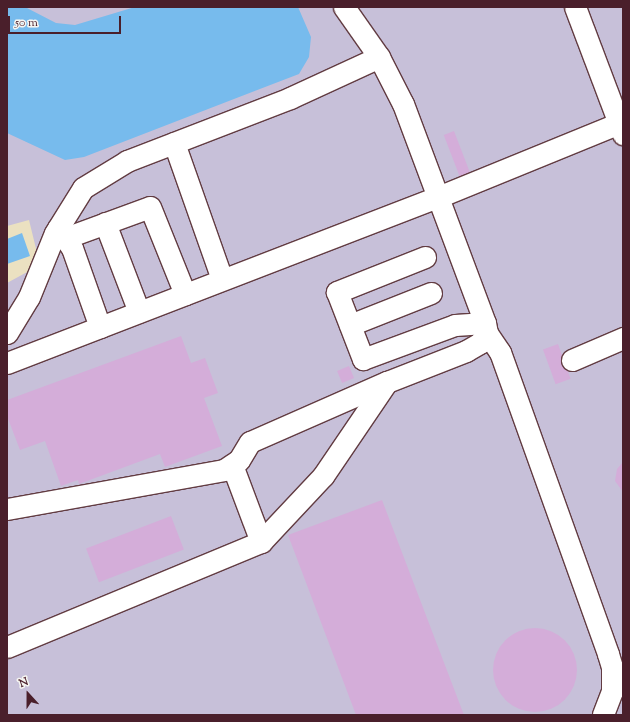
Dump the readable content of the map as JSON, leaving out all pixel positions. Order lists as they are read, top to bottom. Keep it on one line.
{"scale_bar":"50 m","north":"top"}
